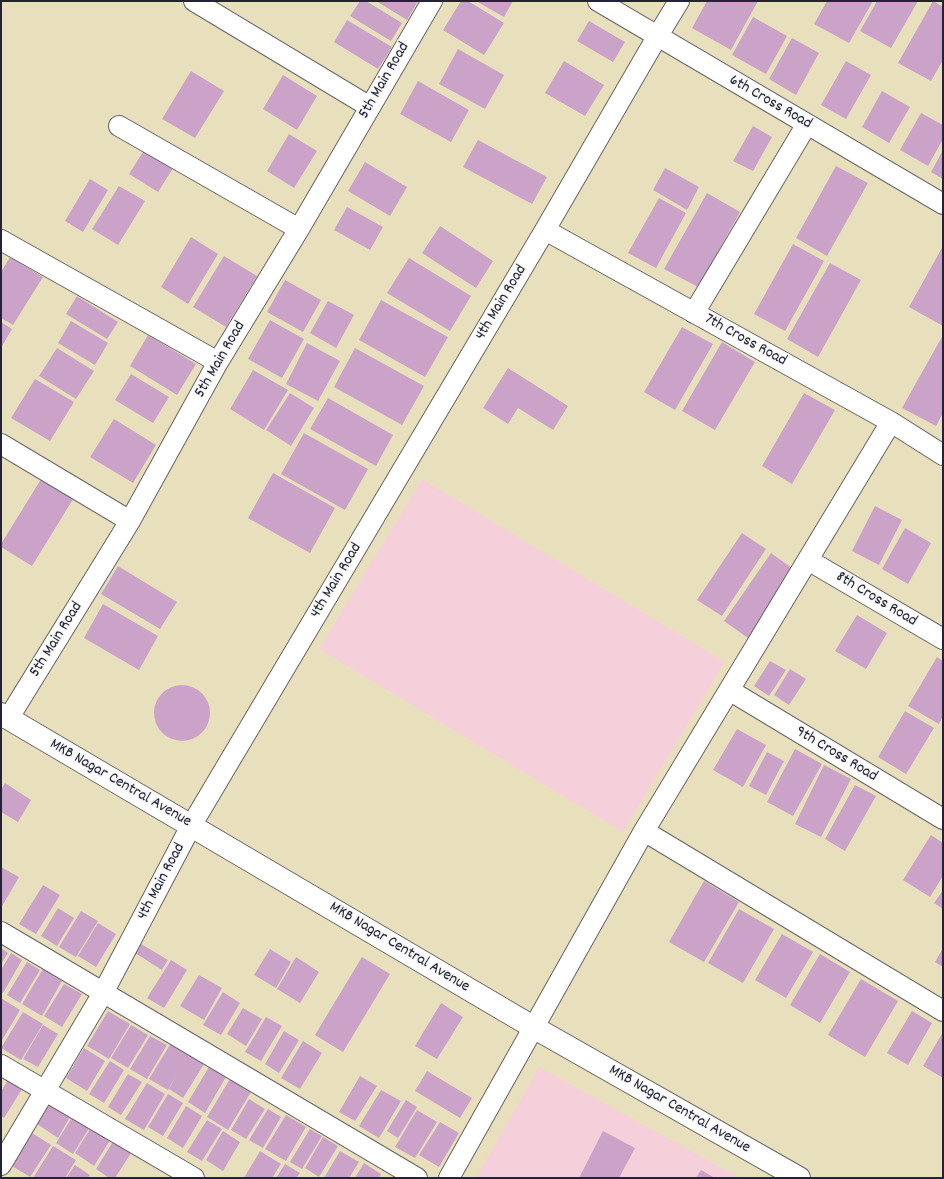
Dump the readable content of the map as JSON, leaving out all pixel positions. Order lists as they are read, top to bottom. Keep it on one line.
{"streets":{"main road":["MKB Nagar Central Avenue"],"street":["5th Main Road","6th Cross Road","4th Main Road","7th Cross Road","8th Cross Road","9th Cross Road"]},"crossings":[["5th Main Road","MKB Nagar Central Avenue"],["6th Cross Road","4th Main Road"],["4th Main Road","7th Cross Road"],["4th Main Road","MKB Nagar Central Avenue"]]}
